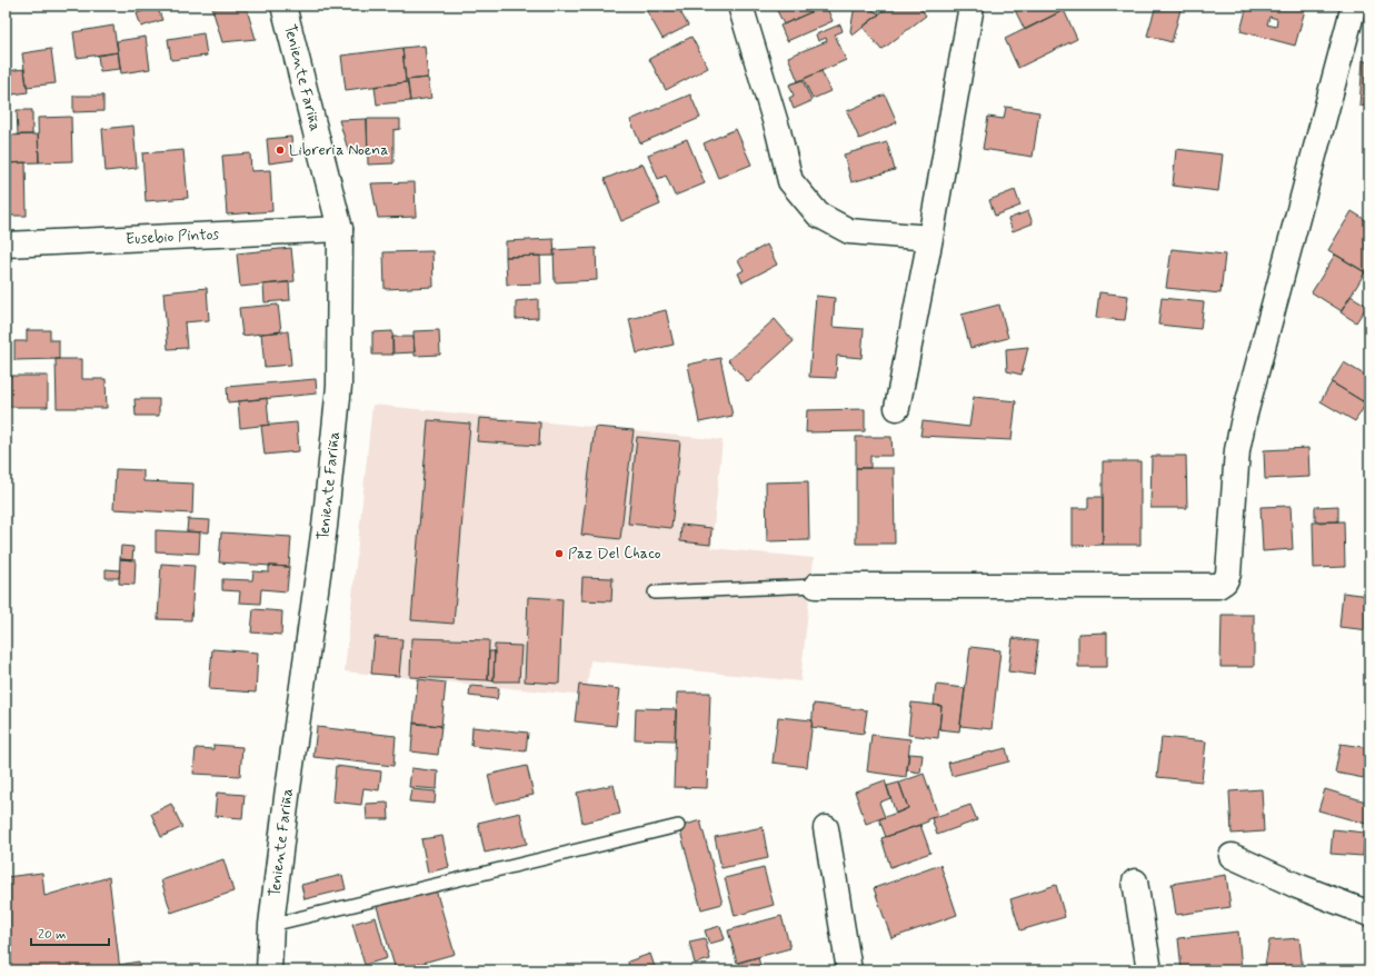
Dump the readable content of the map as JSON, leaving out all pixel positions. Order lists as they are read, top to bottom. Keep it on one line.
{"streets":{"street":["Teniente Fariña","Eusebio Pintos"]},"crossings":[["Teniente Fariña","Eusebio Pintos"]],"places":["Libreria Noena","Paz Del Chaco"],"scale_bar":"20 m"}
